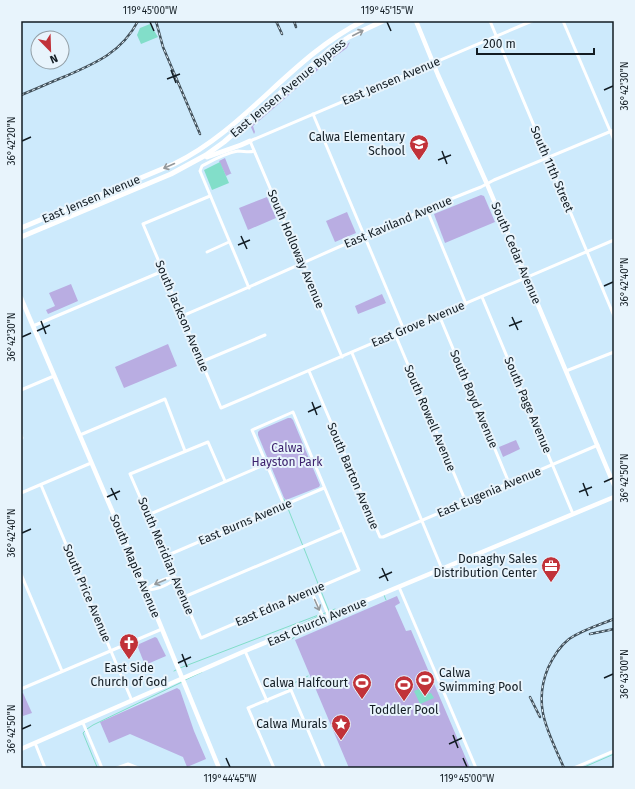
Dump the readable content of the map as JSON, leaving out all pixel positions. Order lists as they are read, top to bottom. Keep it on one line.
{"streets":{"main road":["East Jensen Avenue","East Jensen Avenue Bypass","South Cedar Avenue","South Maple Avenue","East Church Avenue"],"street":["South 11th Street","East Kaviland Avenue","South Holloway Avenue","South Jackson Avenue","East Grove Avenue","South Boyd Avenue","South Page Avenue","South Rowell Avenue","South Barton Avenue","East Eugenia Avenue","East Burns Avenue","South Meridian Avenue","South Price Avenue","East Edna Avenue"]},"crossings":[["East Jensen Avenue","East Jensen Avenue Bypass"],["East Jensen Avenue","South 11th Street"],["East Jensen Avenue","South Holloway Avenue"],["East Jensen Avenue","South Cedar Avenue"],["South 11th Street","East Kaviland Avenue"],["South 11th Street","East Grove Avenue"],["East Kaviland Avenue","South Holloway Avenue"],["East Kaviland Avenue","South Cedar Avenue"],["East Kaviland Avenue","South Jackson Avenue"],["South Holloway Avenue","East Grove Avenue"],["South Cedar Avenue","East Grove Avenue"],["South Cedar Avenue","East Eugenia Avenue"],["South Jackson Avenue","East Grove Avenue"],["East Grove Avenue","South Boyd Avenue"],["East Grove Avenue","South Page Avenue"],["East Grove Avenue","South Rowell Avenue"],["East Grove Avenue","South Barton Avenue"],["South Boyd Avenue","East Eugenia Avenue"],["South Page Avenue","East Eugenia Avenue"],["South Page Avenue","East Church Avenue"],["South Rowell Avenue","East Eugenia Avenue"],["South Barton Avenue","East Eugenia Avenue"],["East Burns Avenue","South Meridian Avenue"],["South Meridian Avenue","East Edna Avenue"],["South Maple Avenue","East Church Avenue"],["South Price Avenue","East Church Avenue"]],"parks":["Calwa Hayston Park"],"places":{"school or university":["Calwa Elementary School"],"office":["Donaghy Sales Distribution Center"],"church":["East Side Church of God"],"sports":["Calwa Swimming Pool","Calwa Halfcourt","Toddler Pool"],"place":["Calwa Murals"]},"scale_bar":"200 m","north":"bottom right","coordinates":["119°45'00\"W","119°45'15\"W","36°42'30\"N","36°42'20\"N","36°42'40\"N","36°42'50\"N","36°43'00\"N","119°44'45\"W"]}
